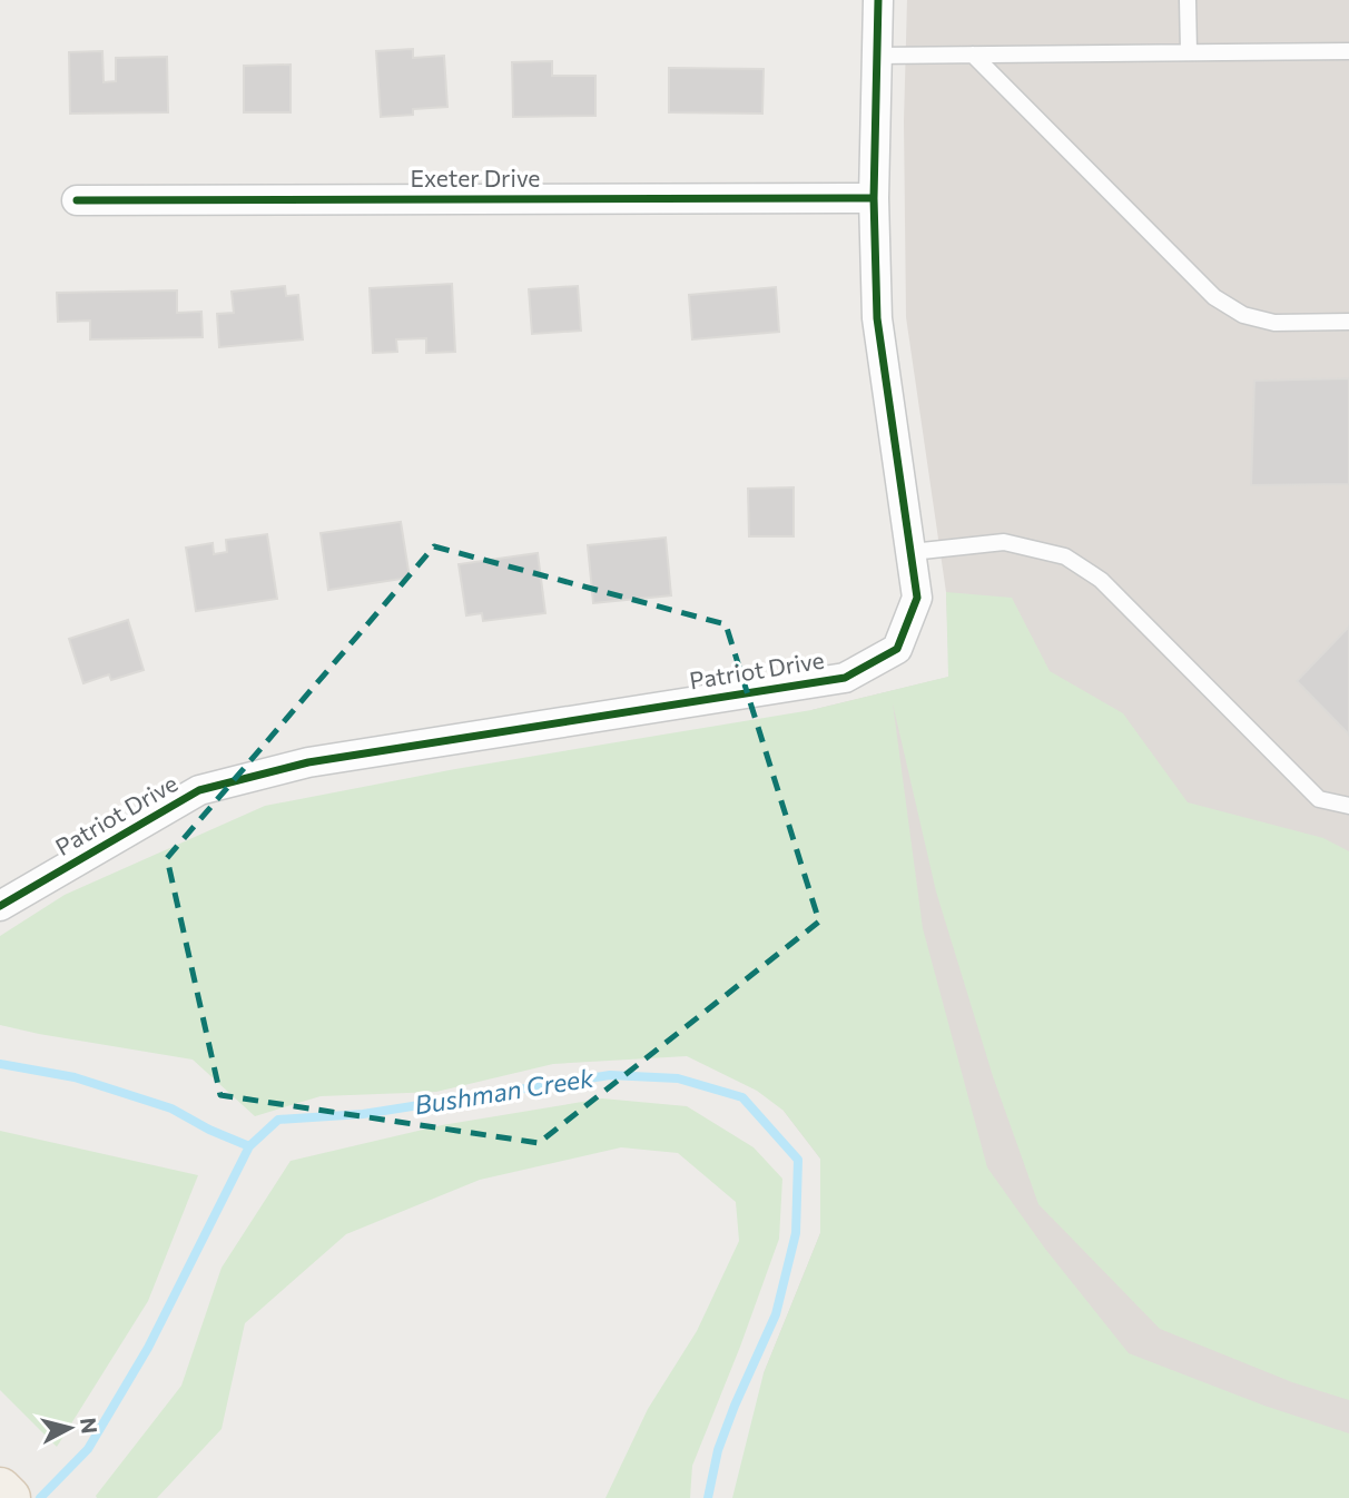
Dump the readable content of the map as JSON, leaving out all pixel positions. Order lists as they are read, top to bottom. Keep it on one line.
{"streets":{"street":["Exeter Drive","Patriot Drive"]},"crossings":[["Exeter Drive","Patriot Drive"]],"water":["Bushman Creek"],"north":"right"}
